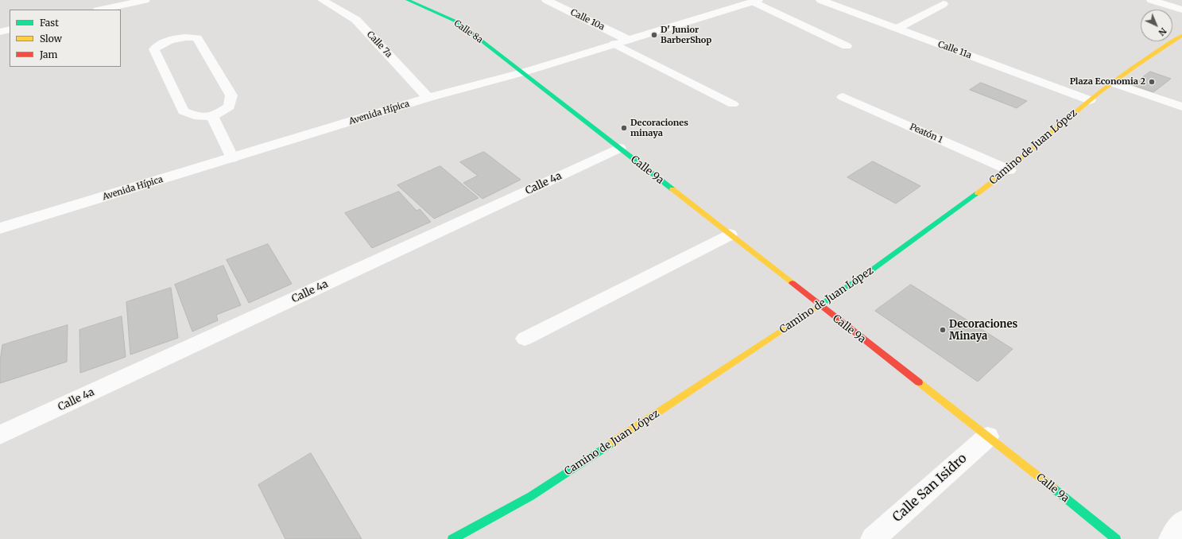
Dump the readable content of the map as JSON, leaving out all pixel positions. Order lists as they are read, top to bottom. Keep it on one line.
{"streets":{"street":["Calle 10a","Calle 8a","Calle 7a","Calle 11a","Avenida Hípica","Camino de Juan López","Calle 9a","Calle 4a","Calle San Isidro"],"lane":["Peatón 1"]},"crossings":[["Calle 10a","Avenida Hípica"],["Calle 8a","Avenida Hípica"],["Calle 8a","Calle 9a"],["Calle 7a","Avenida Hípica"],["Calle 11a","Camino de Juan López"],["Avenida Hípica","Calle 9a"],["Peatón 1","Camino de Juan López"],["Camino de Juan López","Calle 9a"],["Calle 9a","Calle 4a"],["Calle 9a","Calle San Isidro"]],"places":["D' Junior BarberShop","Plaza Economia 2","Decoraciones minaya","Decoraciones Minaya"],"legend":["Fast","Slow","Jam"],"north":"bottom right"}
